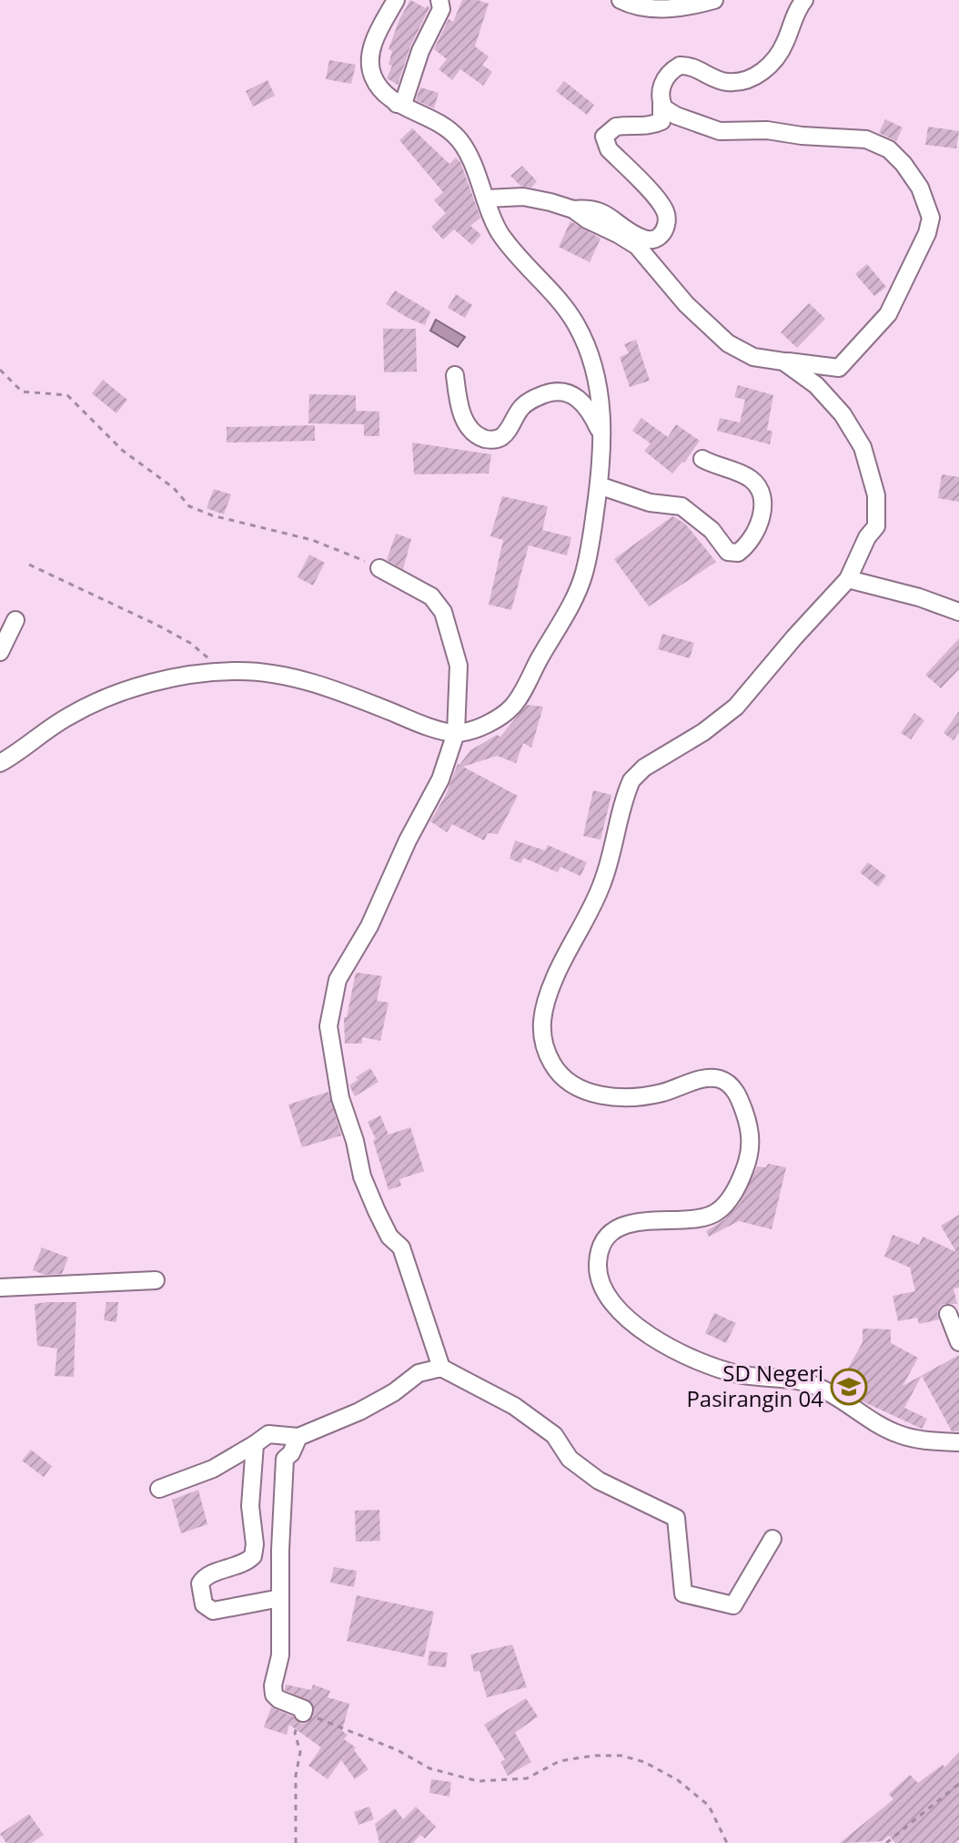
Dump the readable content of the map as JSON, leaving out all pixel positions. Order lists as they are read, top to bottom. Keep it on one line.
{"places":{"school or university":["SD Negeri Pasirangin 04"]}}
